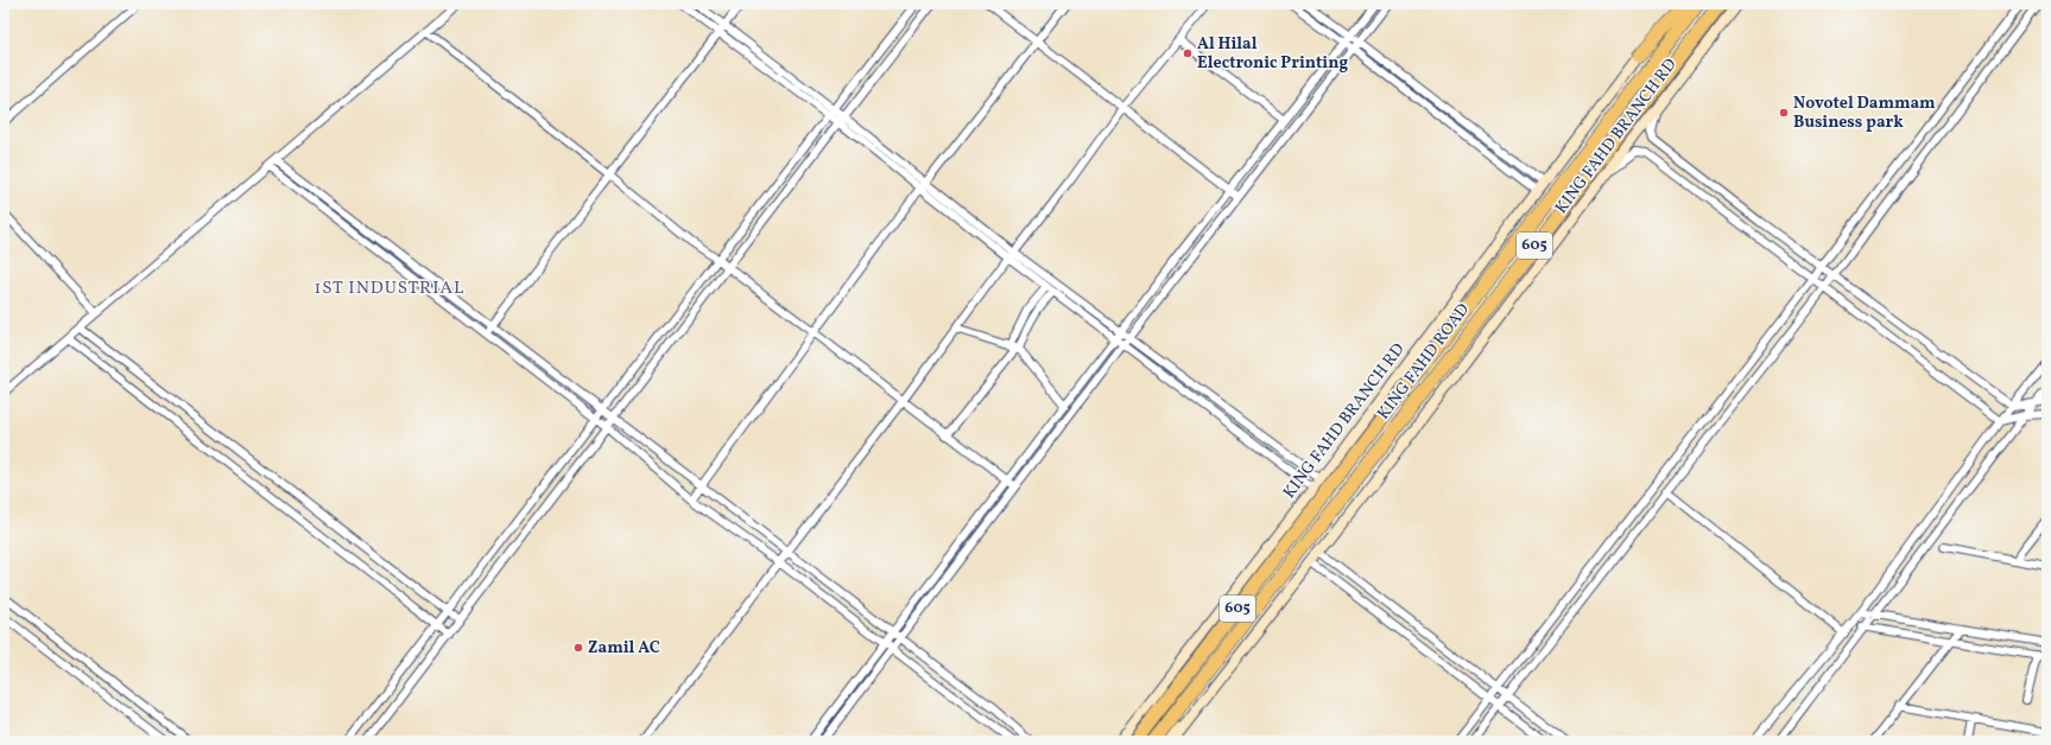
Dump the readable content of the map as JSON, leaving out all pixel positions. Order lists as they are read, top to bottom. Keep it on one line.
{"streets":{"highway":["605","KING FAHD ROAD"],"main road":["KING FAHD BRANCH RD"]},"districts":["1ST INDUSTRIAL"],"places":["Al Hilal Electronic Printing","Novotel Dammam Business park","Zamil AC"]}
